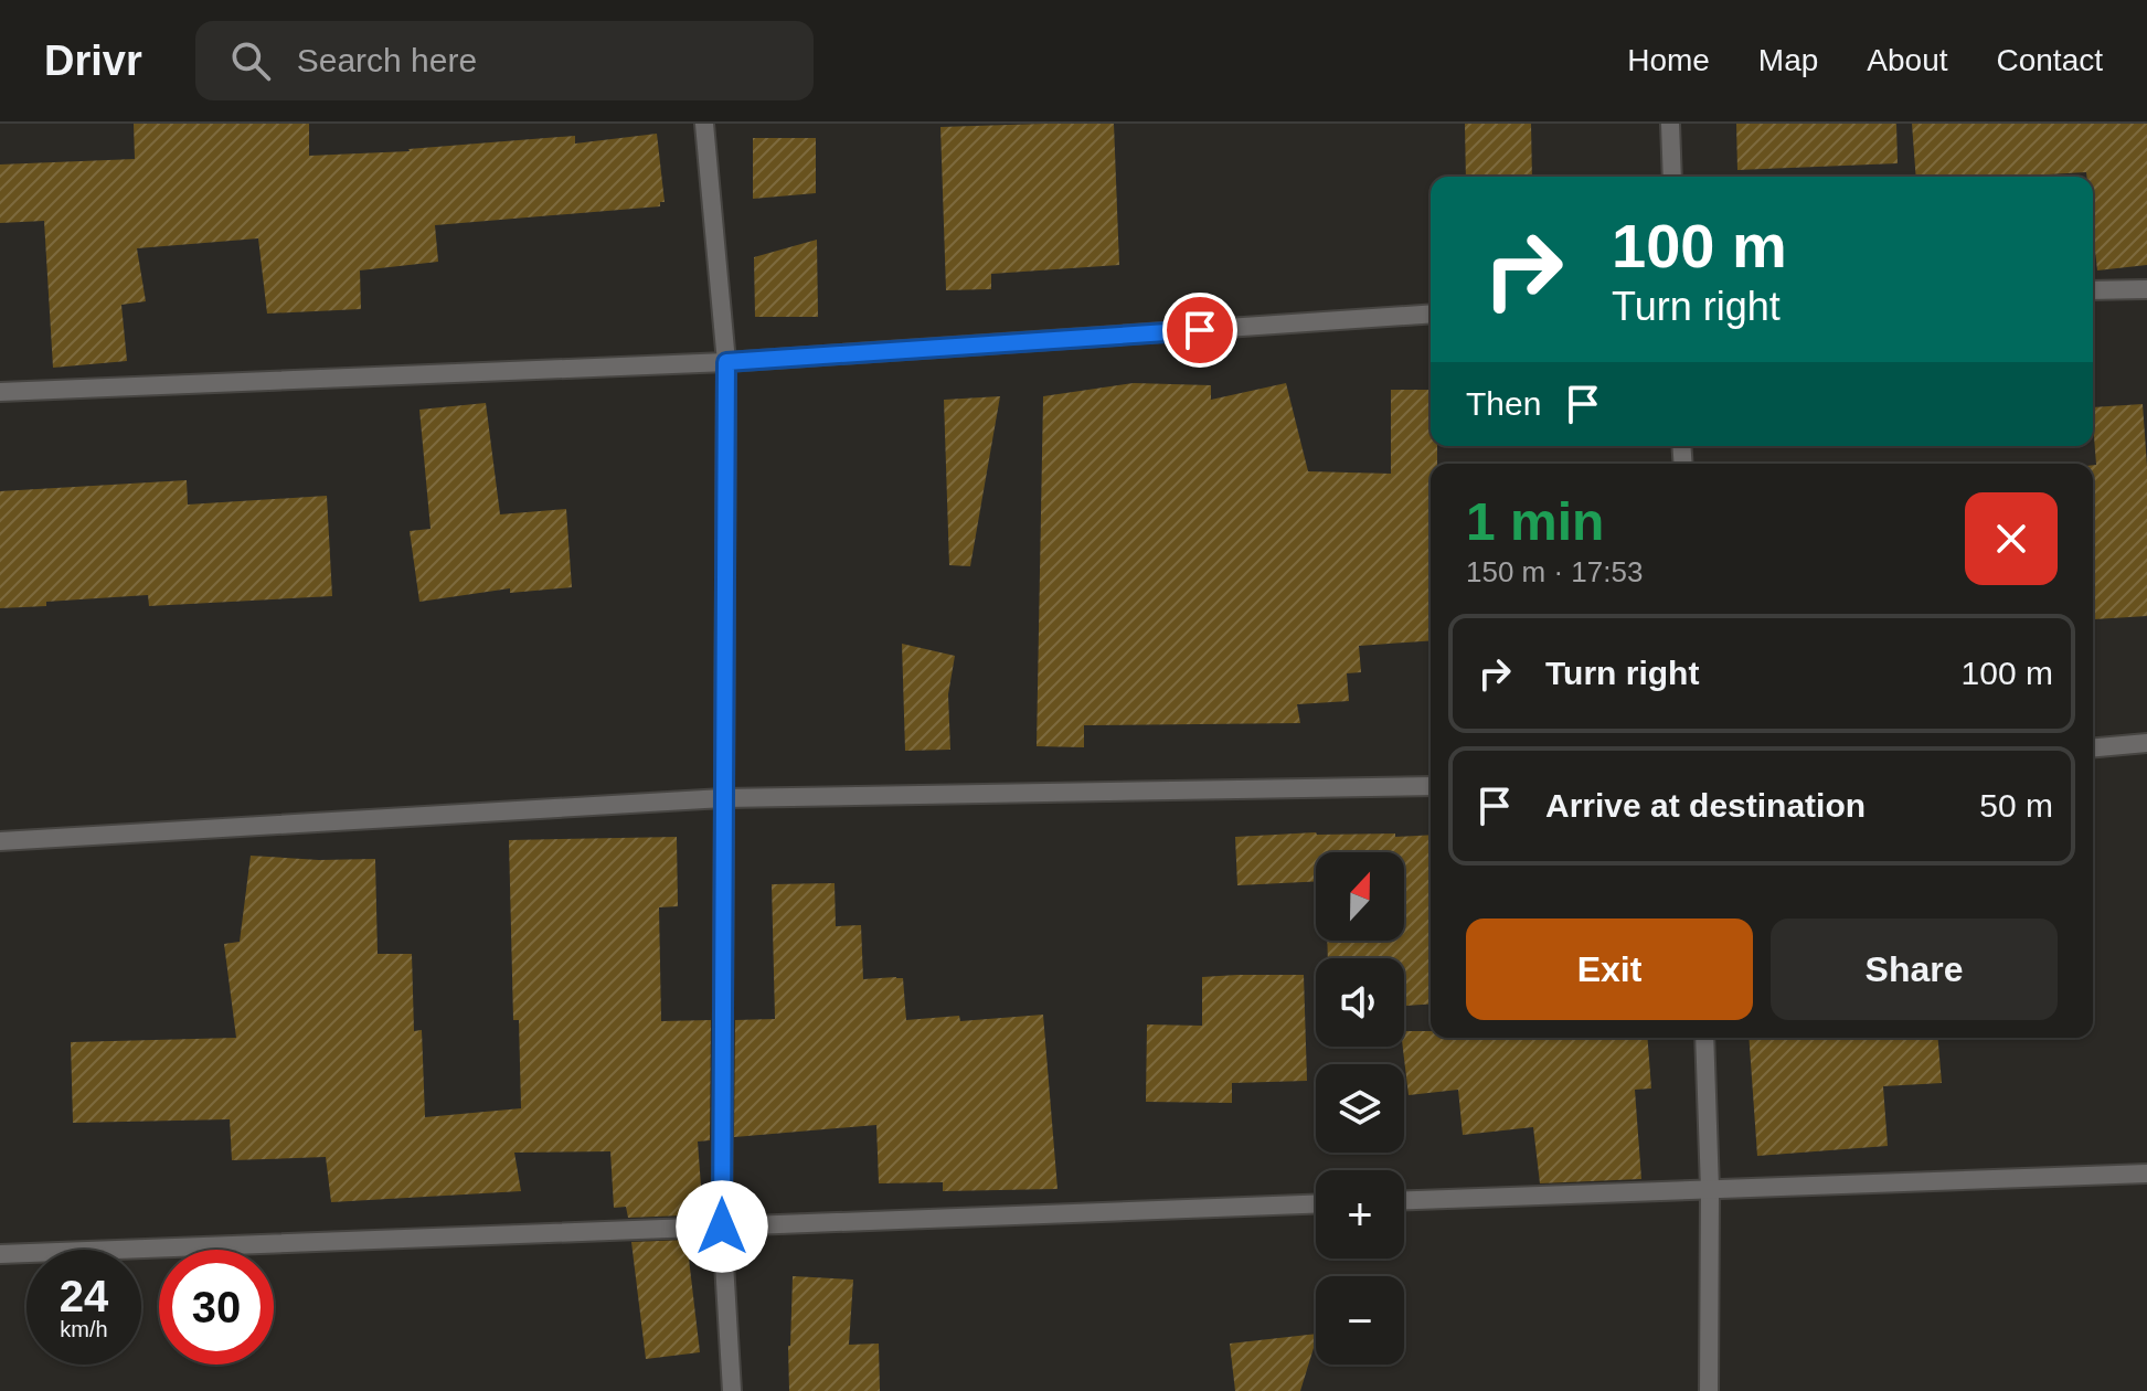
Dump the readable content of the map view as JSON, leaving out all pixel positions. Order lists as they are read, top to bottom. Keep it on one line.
{"north":"top","page":{"header":"Drivr","search":"Search here","nav":["Home","Map","About","Contact"],"turn":["100 m","Turn right"],"then":"Then","heading":["1 min","150 m · 17:53"],"list":[{"name":"Turn right","value":"100 m"},{"name":"Arrive at destination","value":"50 m"}],"map_buttons":["+","−"],"buttons":["Exit","Share"],"speed":"24 km/h","limit":"30"}}
